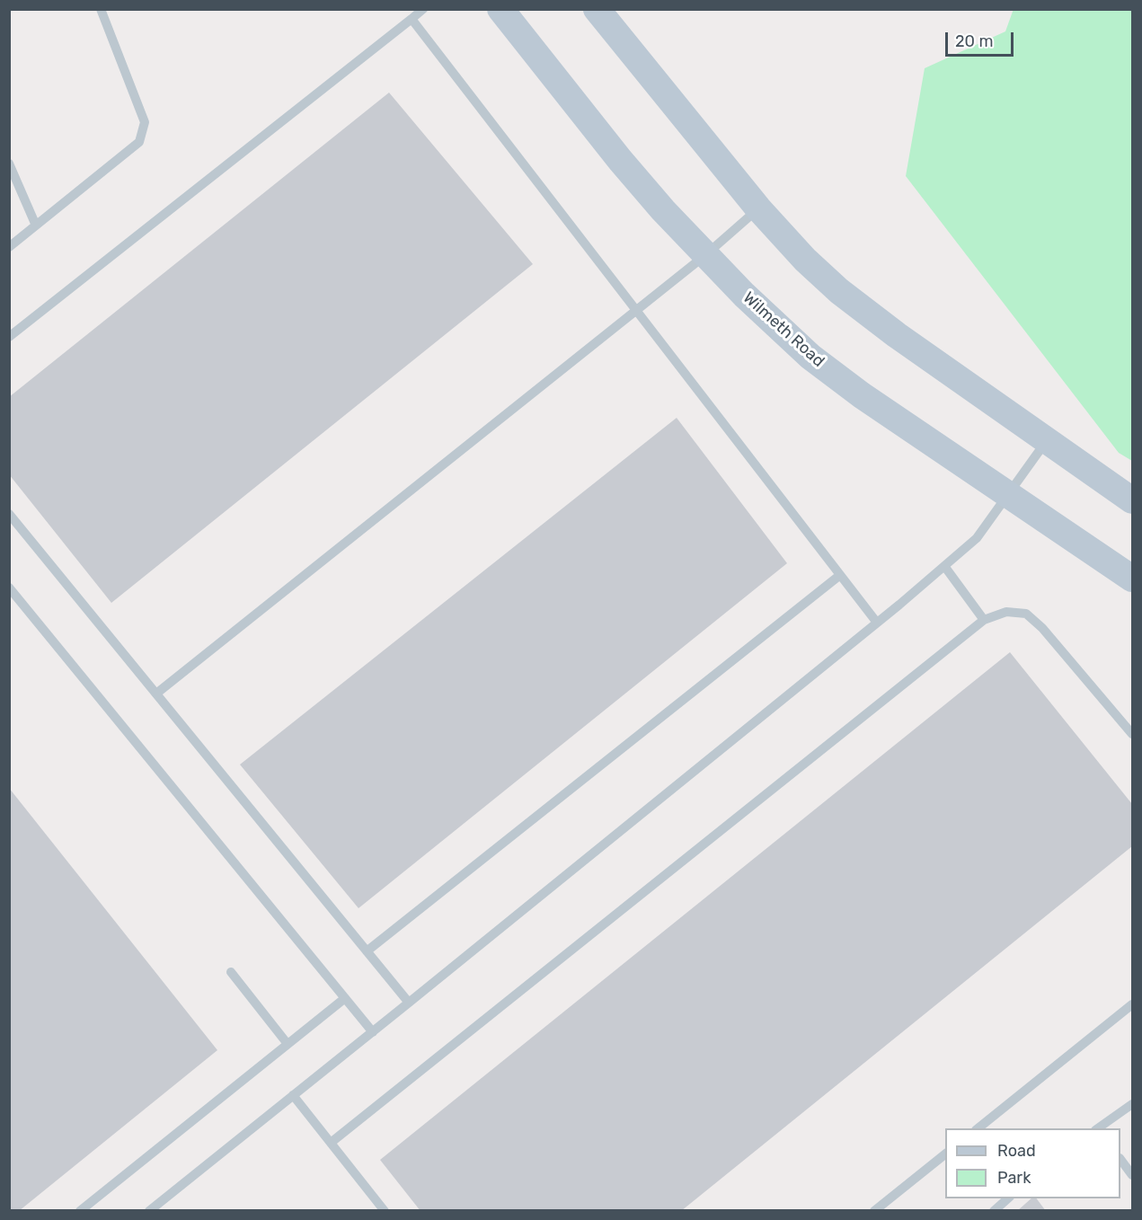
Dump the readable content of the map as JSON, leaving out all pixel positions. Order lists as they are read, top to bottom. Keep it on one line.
{"streets":{"main road":["Wilmeth Road"]},"legend":["Road","Park"],"scale_bar":"20 m"}
